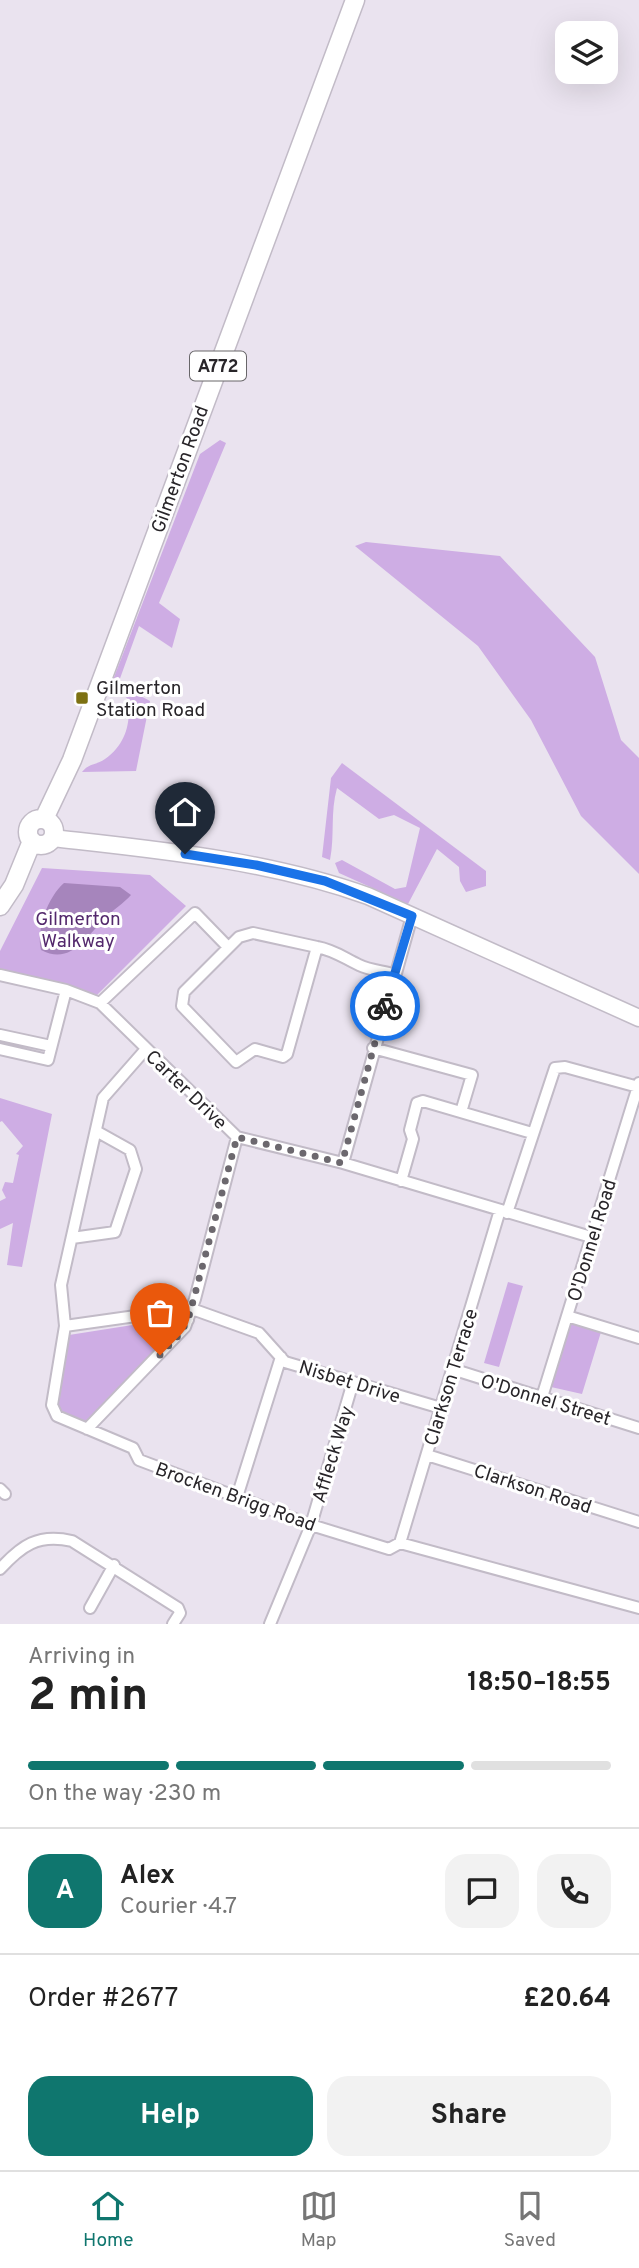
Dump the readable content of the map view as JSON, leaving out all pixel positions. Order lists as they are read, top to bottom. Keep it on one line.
{"streets":{"main road":["A772","Gilmerton Road"],"street":["Carter Drive","O'Donnel Road","Clarkson Terrace","Nisbet Drive","O'Donnel Street","Affleck Way","Clarkson Road","Brocken Brigg Road"]},"crossings":[["A772","Gilmerton Road"],["Carter Drive","O'Donnel Road"],["Carter Drive","Clarkson Terrace"],["Carter Drive","Brocken Brigg Road"],["O'Donnel Road","Clarkson Terrace"],["O'Donnel Road","O'Donnel Street"],["Clarkson Terrace","Nisbet Drive"],["Clarkson Terrace","O'Donnel Street"],["Clarkson Terrace","Clarkson Road"],["Clarkson Terrace","Brocken Brigg Road"],["Nisbet Drive","Affleck Way"],["Affleck Way","Brocken Brigg Road"]],"parks":["Gilmerton Walkway"],"places":{"transit":["Gilmerton Station Road"]},"page":{"heading":["2 min","Arriving in","18:50–18:55"],"panel":["Alex","Courier · 4.7","Order #2677","£20.64"],"bar":"On the way · 230 m","round":"A","buttons":["Help","Share"],"tabs":["Home","Map","Saved"]}}
